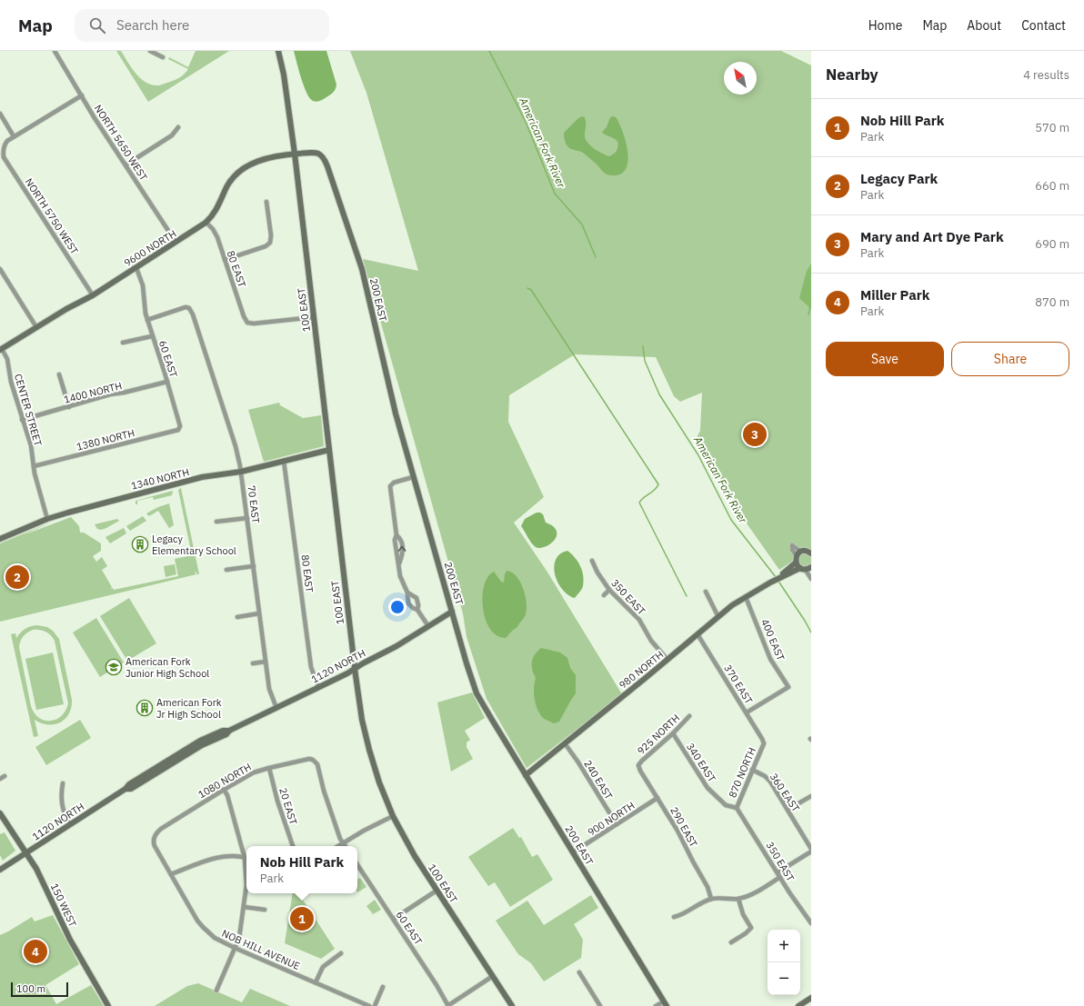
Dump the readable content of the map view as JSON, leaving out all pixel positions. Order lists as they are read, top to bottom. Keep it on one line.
{"streets":{"street":["NORTH 5650 WEST","NORTH 5750 WEST","9600 NORTH","80 EAST","200 EAST","100 EAST","60 EAST","1400 NORTH","CENTER STREET","1380 NORTH","1340 NORTH","70 EAST","350 EAST","400 EAST","1120 NORTH","980 NORTH","370 EAST","925 NORTH","340 EAST","870 NORTH","240 EAST","1080 NORTH","360 EAST","20 EAST","900 NORTH","290 EAST","150 WEST","NOB HILL AVENUE"]},"crossings":[["NORTH 5650 WEST","9600 NORTH"],["NORTH 5750 WEST","9600 NORTH"],["9600 NORTH","80 EAST"],["9600 NORTH","200 EAST"],["9600 NORTH","100 EAST"],["9600 NORTH","60 EAST"],["9600 NORTH","CENTER STREET"],["80 EAST","100 EAST"],["80 EAST","1340 NORTH"],["80 EAST","1120 NORTH"],["200 EAST","100 EAST"],["200 EAST","1120 NORTH"],["200 EAST","980 NORTH"],["200 EAST","900 NORTH"],["100 EAST","1340 NORTH"],["100 EAST","1120 NORTH"],["60 EAST","1400 NORTH"],["60 EAST","1380 NORTH"],["60 EAST","70 EAST"],["1400 NORTH","CENTER STREET"],["CENTER STREET","1380 NORTH"],["CENTER STREET","1340 NORTH"],["1340 NORTH","70 EAST"],["70 EAST","1120 NORTH"],["350 EAST","980 NORTH"],["350 EAST","340 EAST"],["350 EAST","870 NORTH"],["400 EAST","980 NORTH"],["400 EAST","370 EAST"],["1120 NORTH","150 WEST"],["980 NORTH","370 EAST"],["980 NORTH","240 EAST"],["370 EAST","870 NORTH"],["925 NORTH","340 EAST"],["925 NORTH","290 EAST"],["340 EAST","870 NORTH"],["870 NORTH","360 EAST"],["240 EAST","900 NORTH"],["1080 NORTH","20 EAST"],["1080 NORTH","NOB HILL AVENUE"],["900 NORTH","290 EAST"]],"water":["American Fork River"],"places":{"building":["Legacy Elementary School","American Fork Jr High School"],"school or university":["American Fork Junior High School"]},"scale_bar":"100 m","north":"top left","page":{"header":"Map","search":"Search here","nav":["Home","Map","About","Contact"],"heading":["Nearby","4 results"],"list":[{"mark":"1","name":"Nob Hill Park","note":"Park","value":"570 m"},{"mark":"2","name":"Legacy Park","note":"Park","value":"660 m"},{"mark":"3","name":"Mary and Art Dye Park","note":"Park","value":"690 m"},{"mark":"4","name":"Miller Park","note":"Park","value":"870 m"}],"buttons":["Save","Share"],"pins":["3","2","1","4"],"popup":["Nob Hill Park","Park"],"map_buttons":["+","−"],"scale":"100 m"}}
